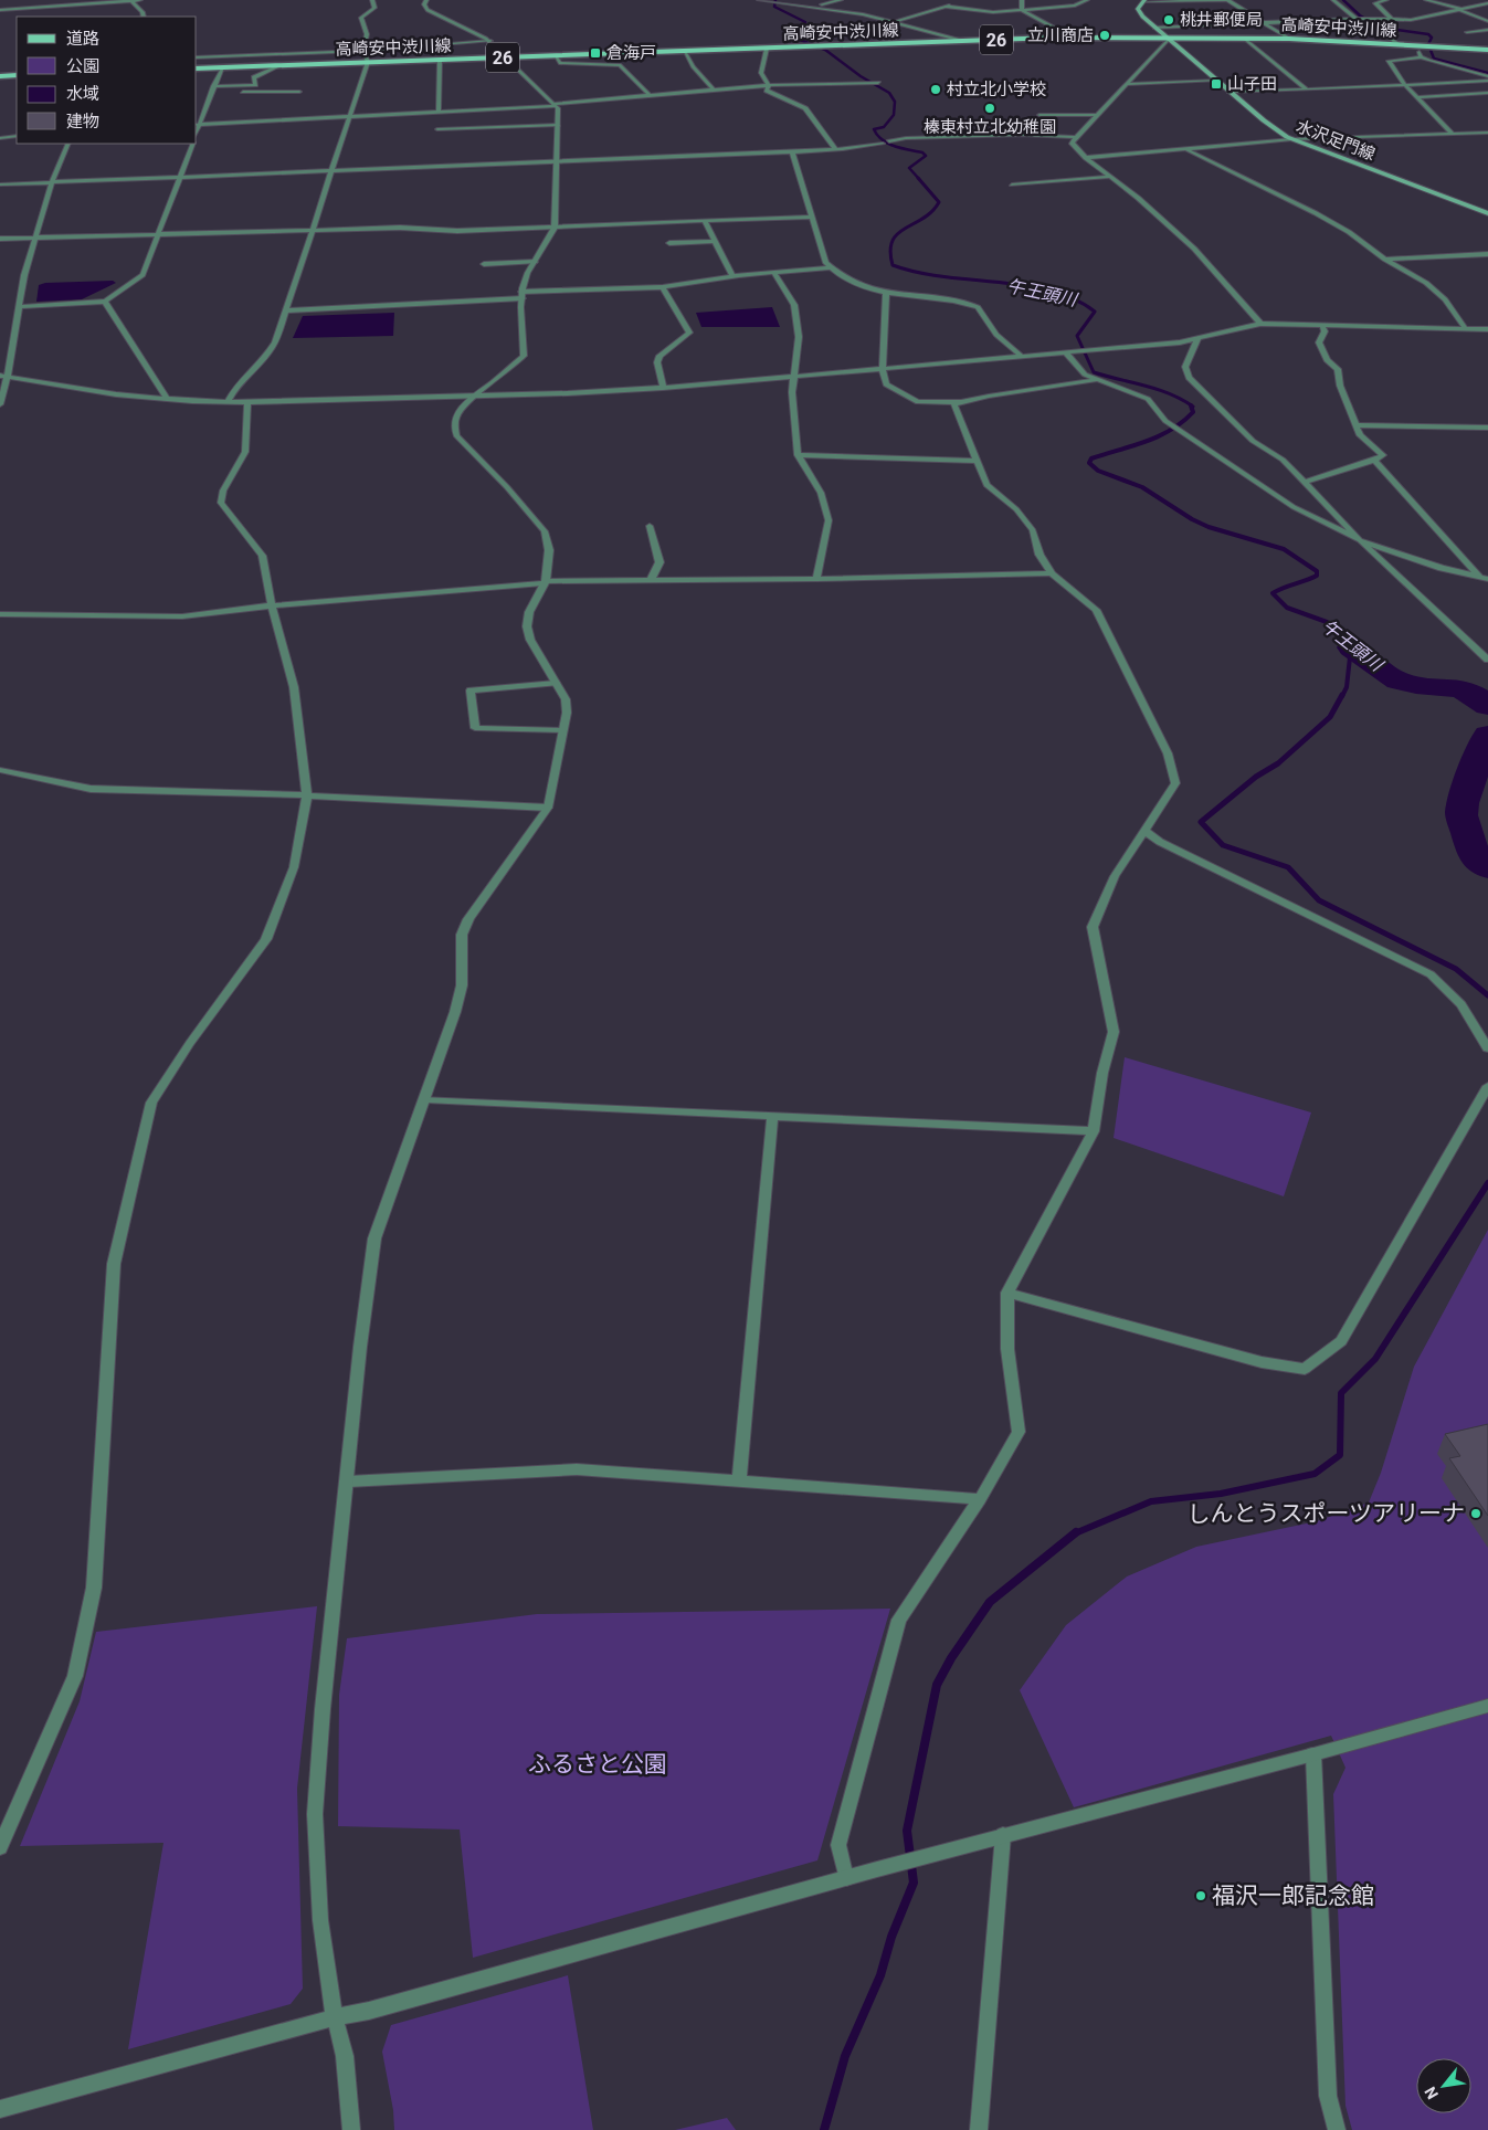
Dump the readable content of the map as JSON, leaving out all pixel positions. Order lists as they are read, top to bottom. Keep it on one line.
{"streets":{"main road":["高崎安中渋川線","26","水沢足門線"]},"crossings":[["高崎安中渋川線","水沢足門線"]],"water":["午王頭川"],"parks":["ふるさと公園"],"places":{"other":["桃井郵便局","立川商店","村立北小学校","榛東村立北幼稚園","しんとうスポーツアリーナ","福沢一郎記念館"],"transit":["倉海戸","山子田"]},"legend":["道路","公園","水域","建物"],"north":"bottom left"}
